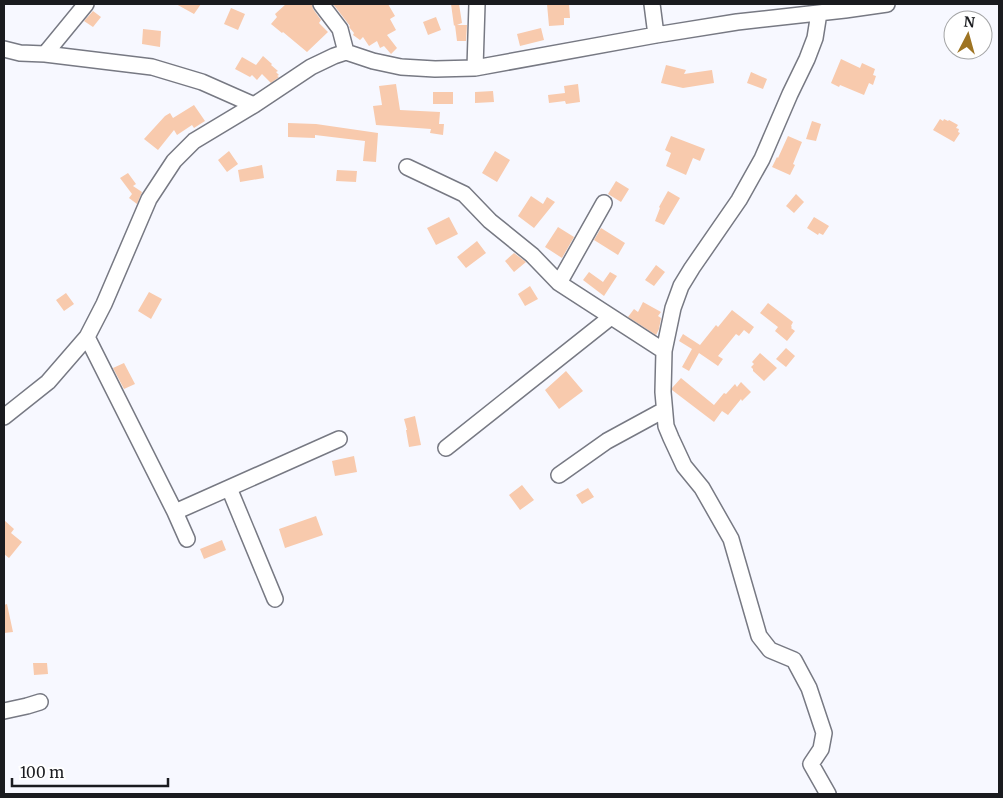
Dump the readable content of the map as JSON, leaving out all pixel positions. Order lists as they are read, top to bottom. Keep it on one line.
{"scale_bar":"100 m","north":"top"}
